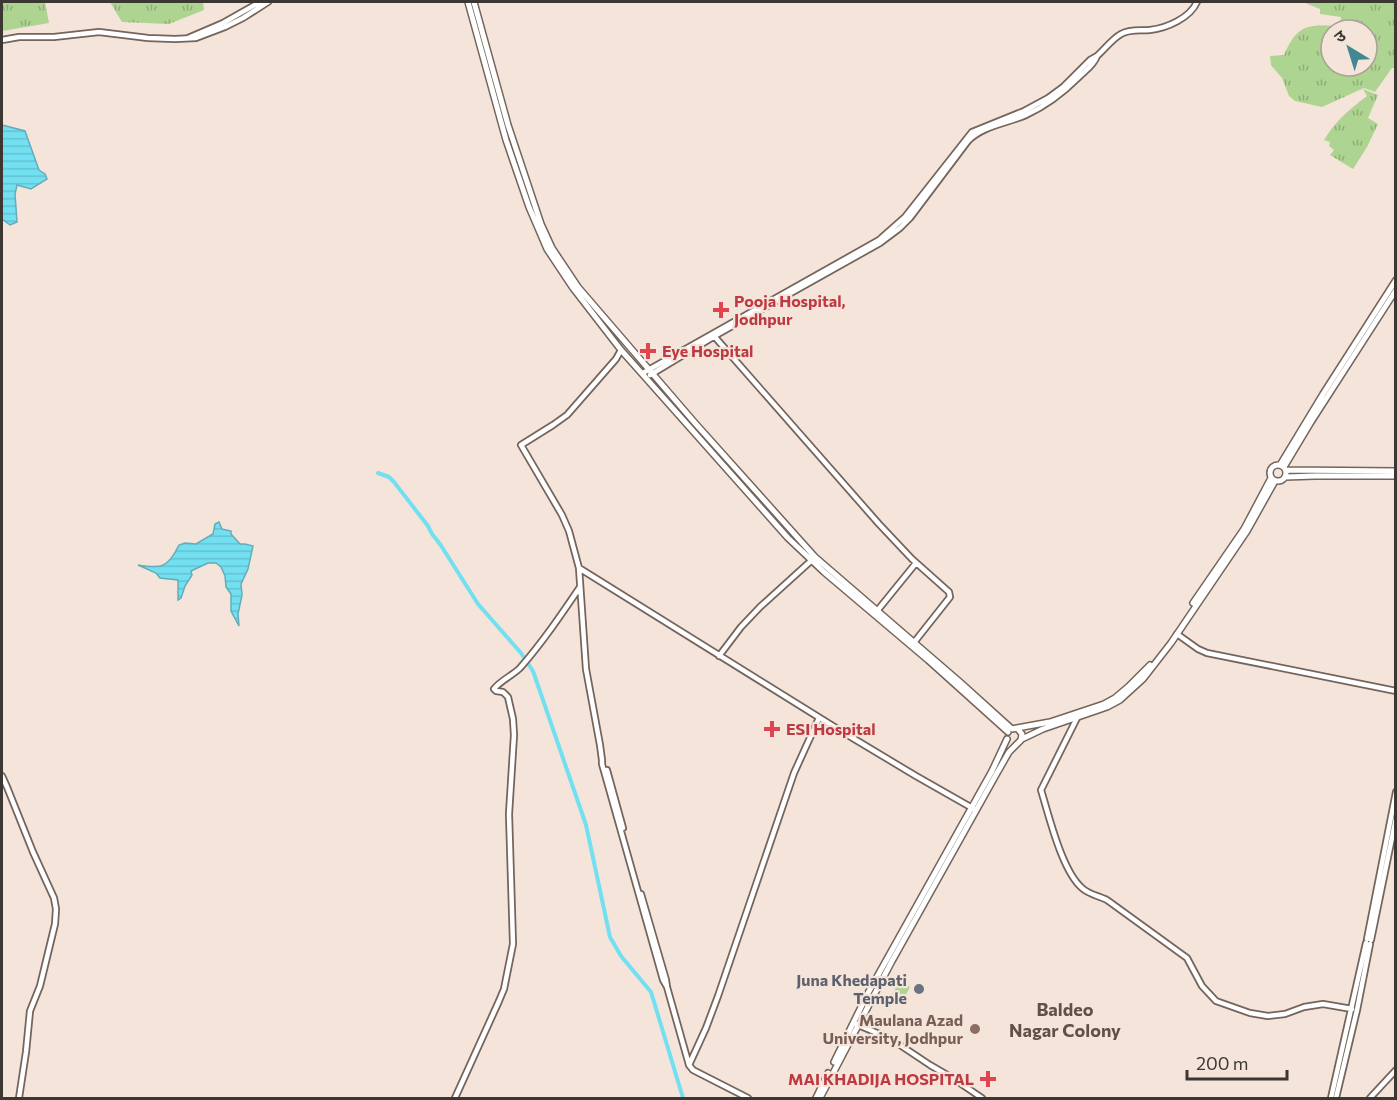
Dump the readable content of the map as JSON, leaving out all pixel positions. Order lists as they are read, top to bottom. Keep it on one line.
{"districts":["Baldeo Nagar Colony"],"places":{"health":["Pooja Hospital, Jodhpur","Eye Hospital","ESI Hospital","MAI KHADIJA HOSPITAL"],"other":["Juna Khedapati Temple","Maulana Azad University, Jodhpur"]},"scale_bar":"200 m","north":"top left"}
